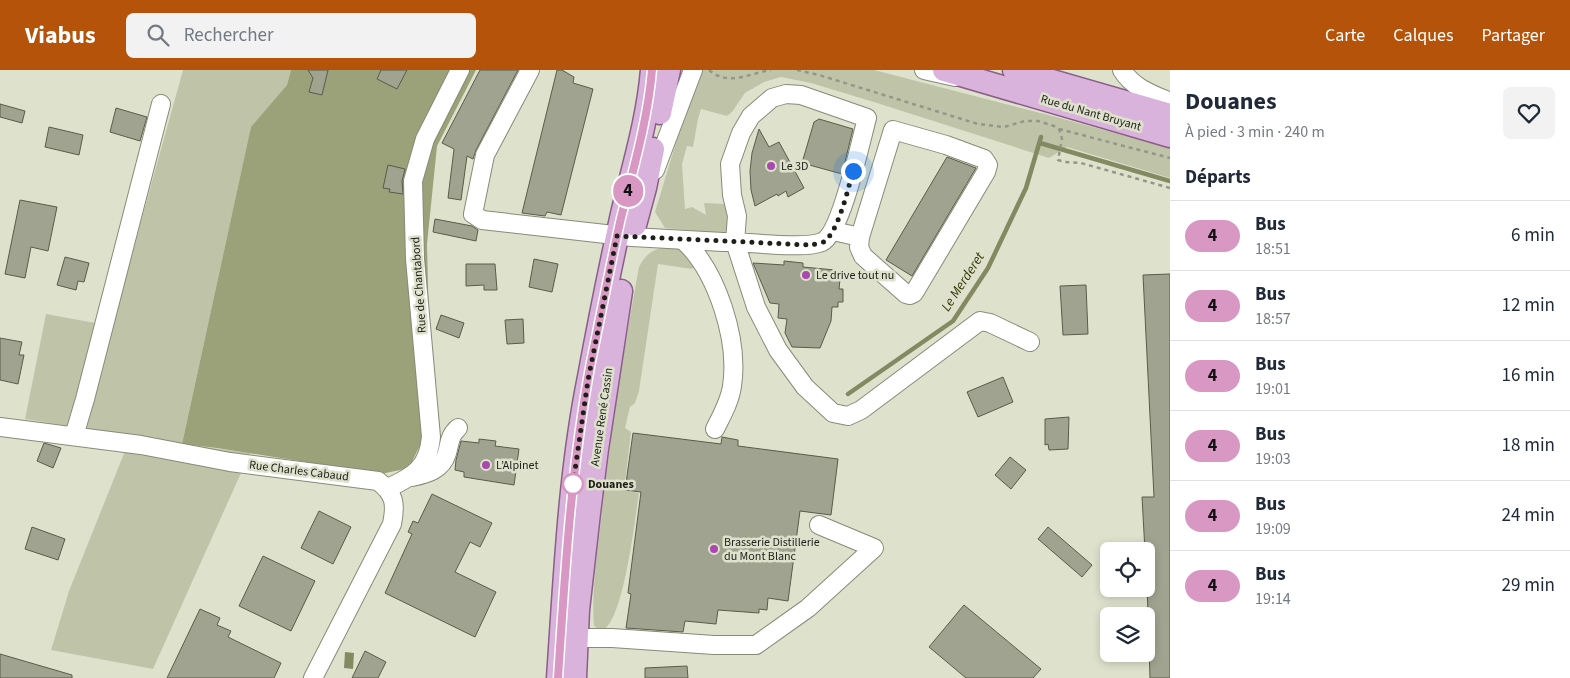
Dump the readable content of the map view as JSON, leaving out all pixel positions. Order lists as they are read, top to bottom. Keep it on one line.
{"streets":{"main road":["Rue du Nant Bruyant","Avenue René Cassin"],"street":["Rue de Chantabord","Rue Charles Cabaud"]},"crossings":[["Rue de Chantabord","Rue Charles Cabaud"]],"water":["Le Merderet"],"places":["Le 3D","Le drive tout nu","L’Alpinet","Douanes","Brasserie Distillerie du Mont Blanc"],"lines":["bus line 4"],"page":{"header":"Viabus","search":"Rechercher","nav":["Carte","Calques","Partager"],"on_map":"4","heading":[["Douanes","À pied · 3 min · 240 m"],"Départs"],"list":[{"mark":"4","name":"Bus","note":"18:51","value":"6 min"},{"mark":"4","name":"Bus","note":"18:57","value":"12 min"},{"mark":"4","name":"Bus","note":"19:01","value":"16 min"},{"mark":"4","name":"Bus","note":"19:03","value":"18 min"},{"mark":"4","name":"Bus","note":"19:09","value":"24 min"},{"mark":"4","name":"Bus","note":"19:14","value":"29 min"}]}}
